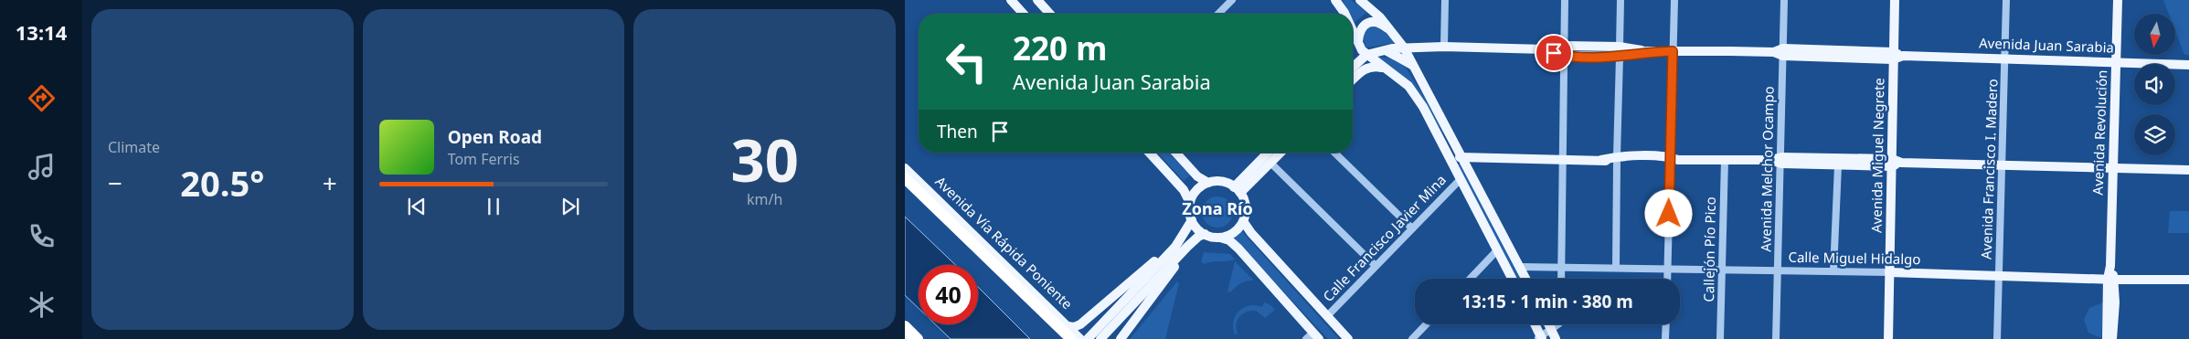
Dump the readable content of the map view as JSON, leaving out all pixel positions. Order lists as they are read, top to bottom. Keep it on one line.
{"streets":{"highway":["Avenida Vía Rápida Poniente"],"main road":["Avenida Juan Sarabia","Avenida Revolución","Avenida Miguel Negrete","Calle Miguel Hidalgo"],"street":["Avenida Melchor Ocampo","Avenida Francisco I. Madero","Calle Francisco Javier Mina","Callejón Pío Pico"]},"crossings":[["Avenida Juan Sarabia","Avenida Revolución"],["Avenida Juan Sarabia","Avenida Miguel Negrete"],["Avenida Juan Sarabia","Avenida Melchor Ocampo"],["Avenida Juan Sarabia","Avenida Francisco I. Madero"],["Avenida Revolución","Calle Miguel Hidalgo"],["Avenida Miguel Negrete","Calle Miguel Hidalgo"],["Avenida Melchor Ocampo","Calle Miguel Hidalgo"],["Avenida Francisco I. Madero","Calle Miguel Hidalgo"],["Callejón Pío Pico","Calle Miguel Hidalgo"]],"districts":["Zona Río"],"north":"bottom","page":{"tabs":"13:14","tile":["Climate",["30","km/h"]],"turn":["220 m","Avenida Juan Sarabia"],"then":"Then","song":["Open Road","Tom Ferris"],"heat":["−","20.5°","+"],"limit":"40","trip":"13:15 · 1 min · 380 m"}}
